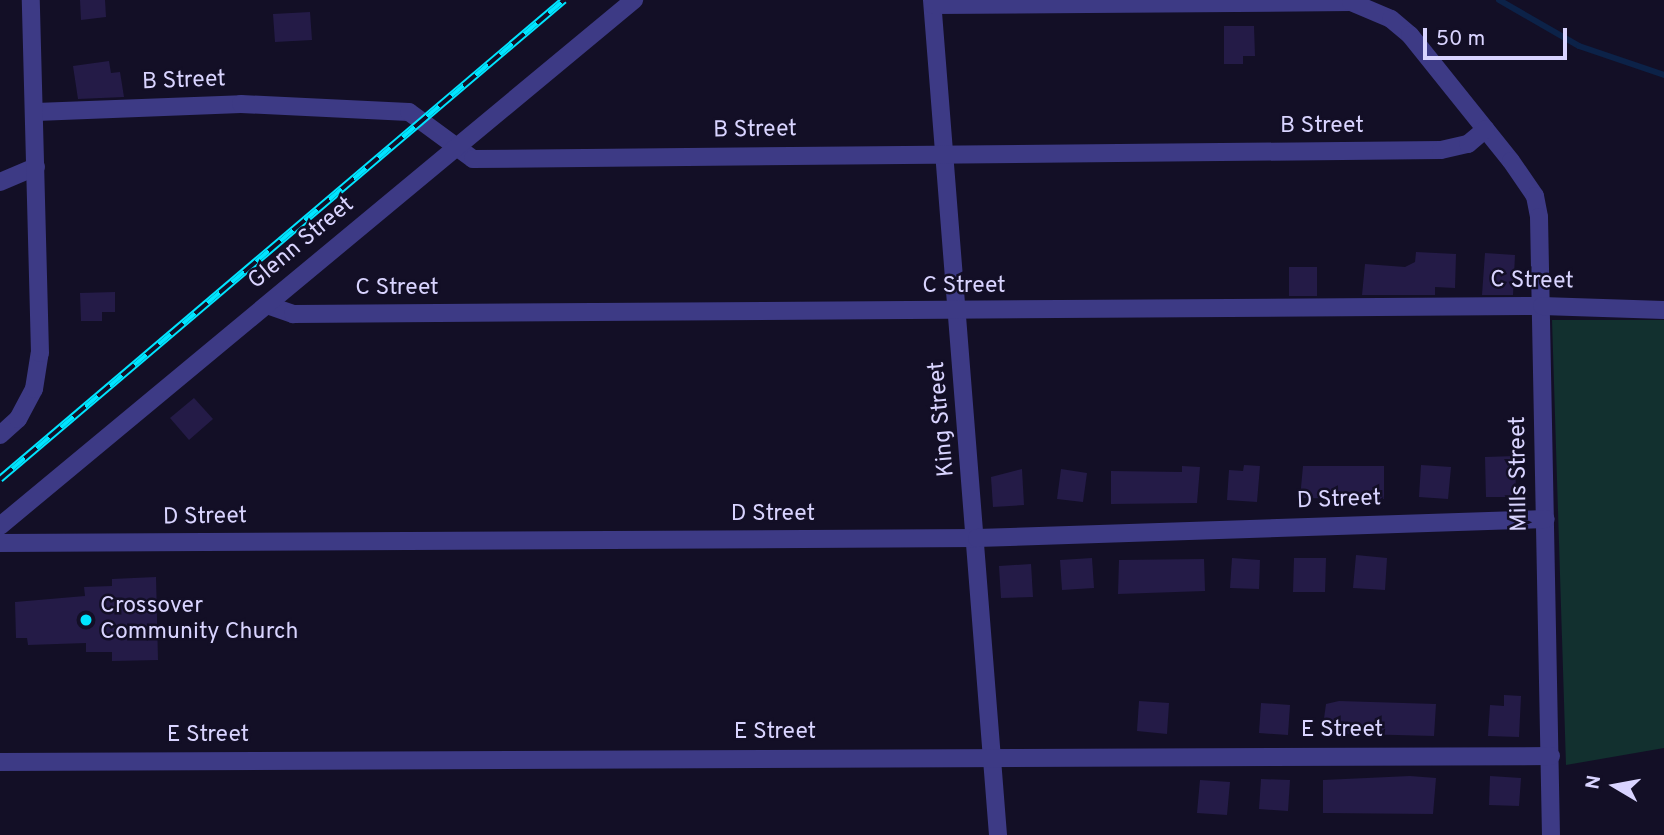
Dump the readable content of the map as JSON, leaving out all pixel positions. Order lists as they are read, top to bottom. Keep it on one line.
{"streets":{"street":["B Street","Glenn Street","C Street","King Street","Mills Street","D Street","E Street"]},"crossings":[["B Street","Glenn Street"],["B Street","King Street"],["B Street","Mills Street"],["Glenn Street","C Street"],["C Street","King Street"],["C Street","Mills Street"],["King Street","Mills Street"],["King Street","D Street"],["King Street","E Street"],["Mills Street","D Street"],["Mills Street","E Street"]],"places":["Crossover Community Church"],"scale_bar":"50 m","north":"left"}
